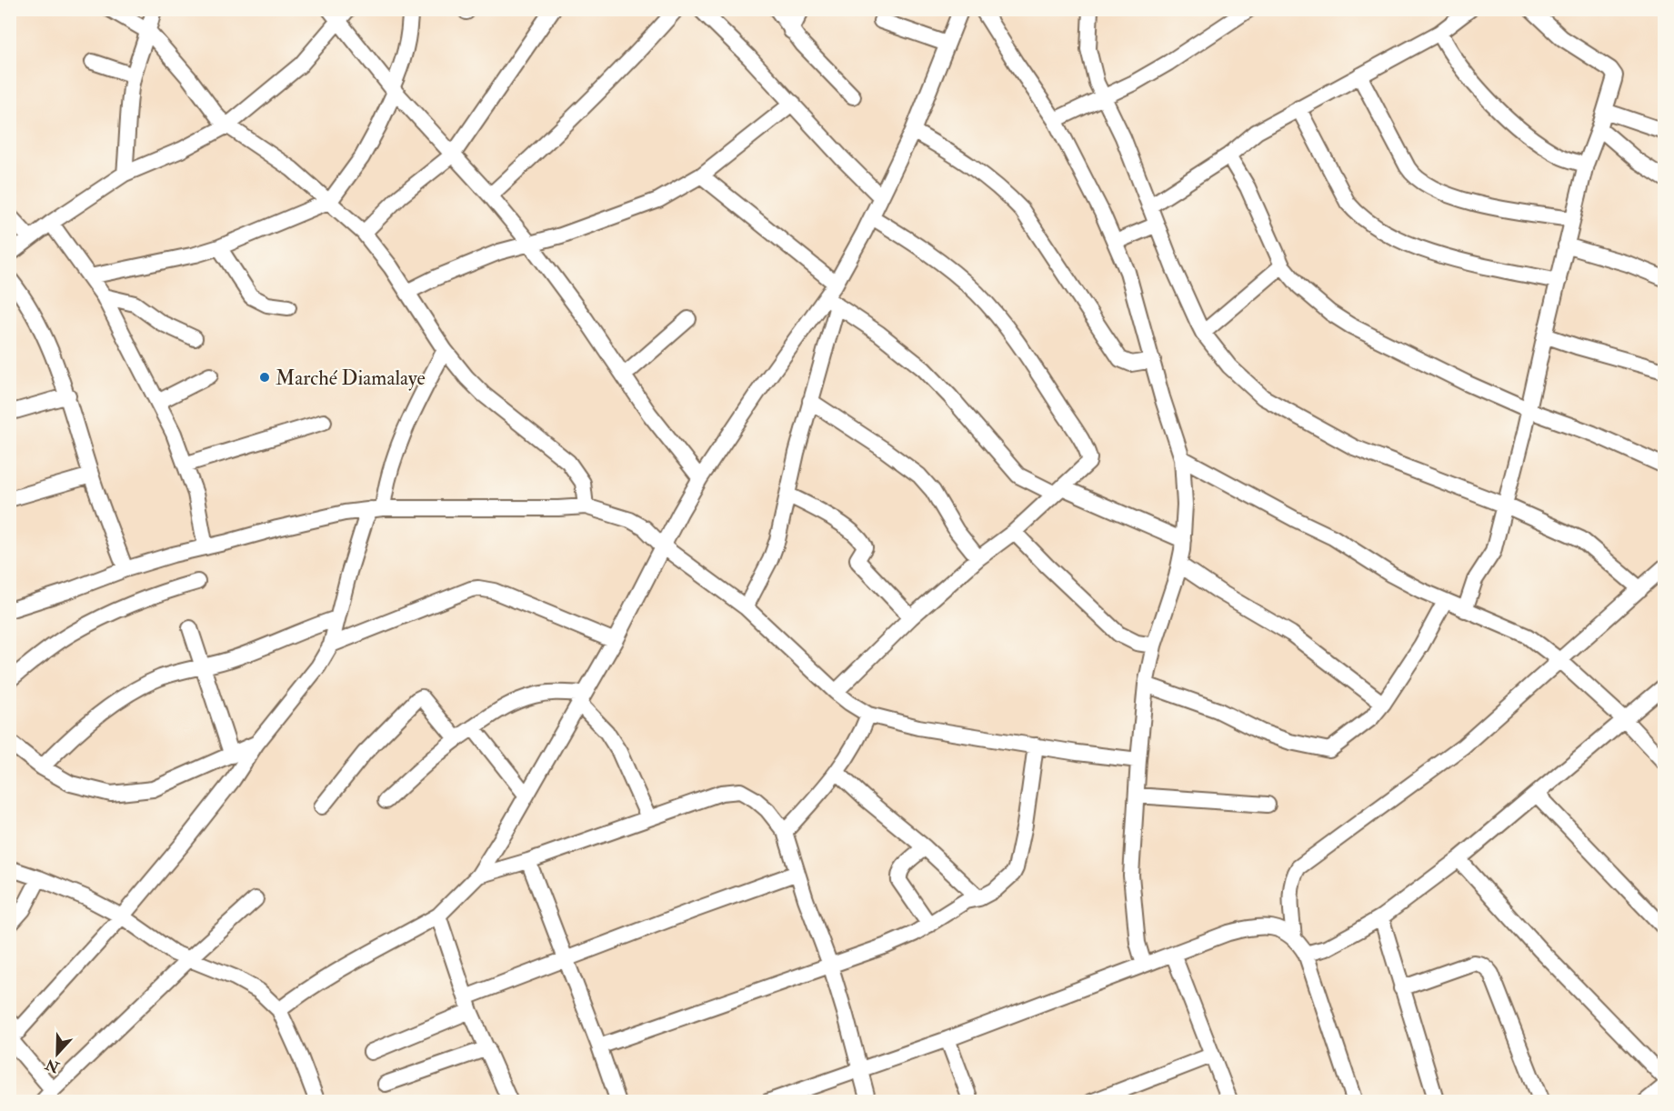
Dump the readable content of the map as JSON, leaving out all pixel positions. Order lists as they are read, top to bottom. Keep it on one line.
{"places":["Marché Diamalaye"],"north":"bottom"}
